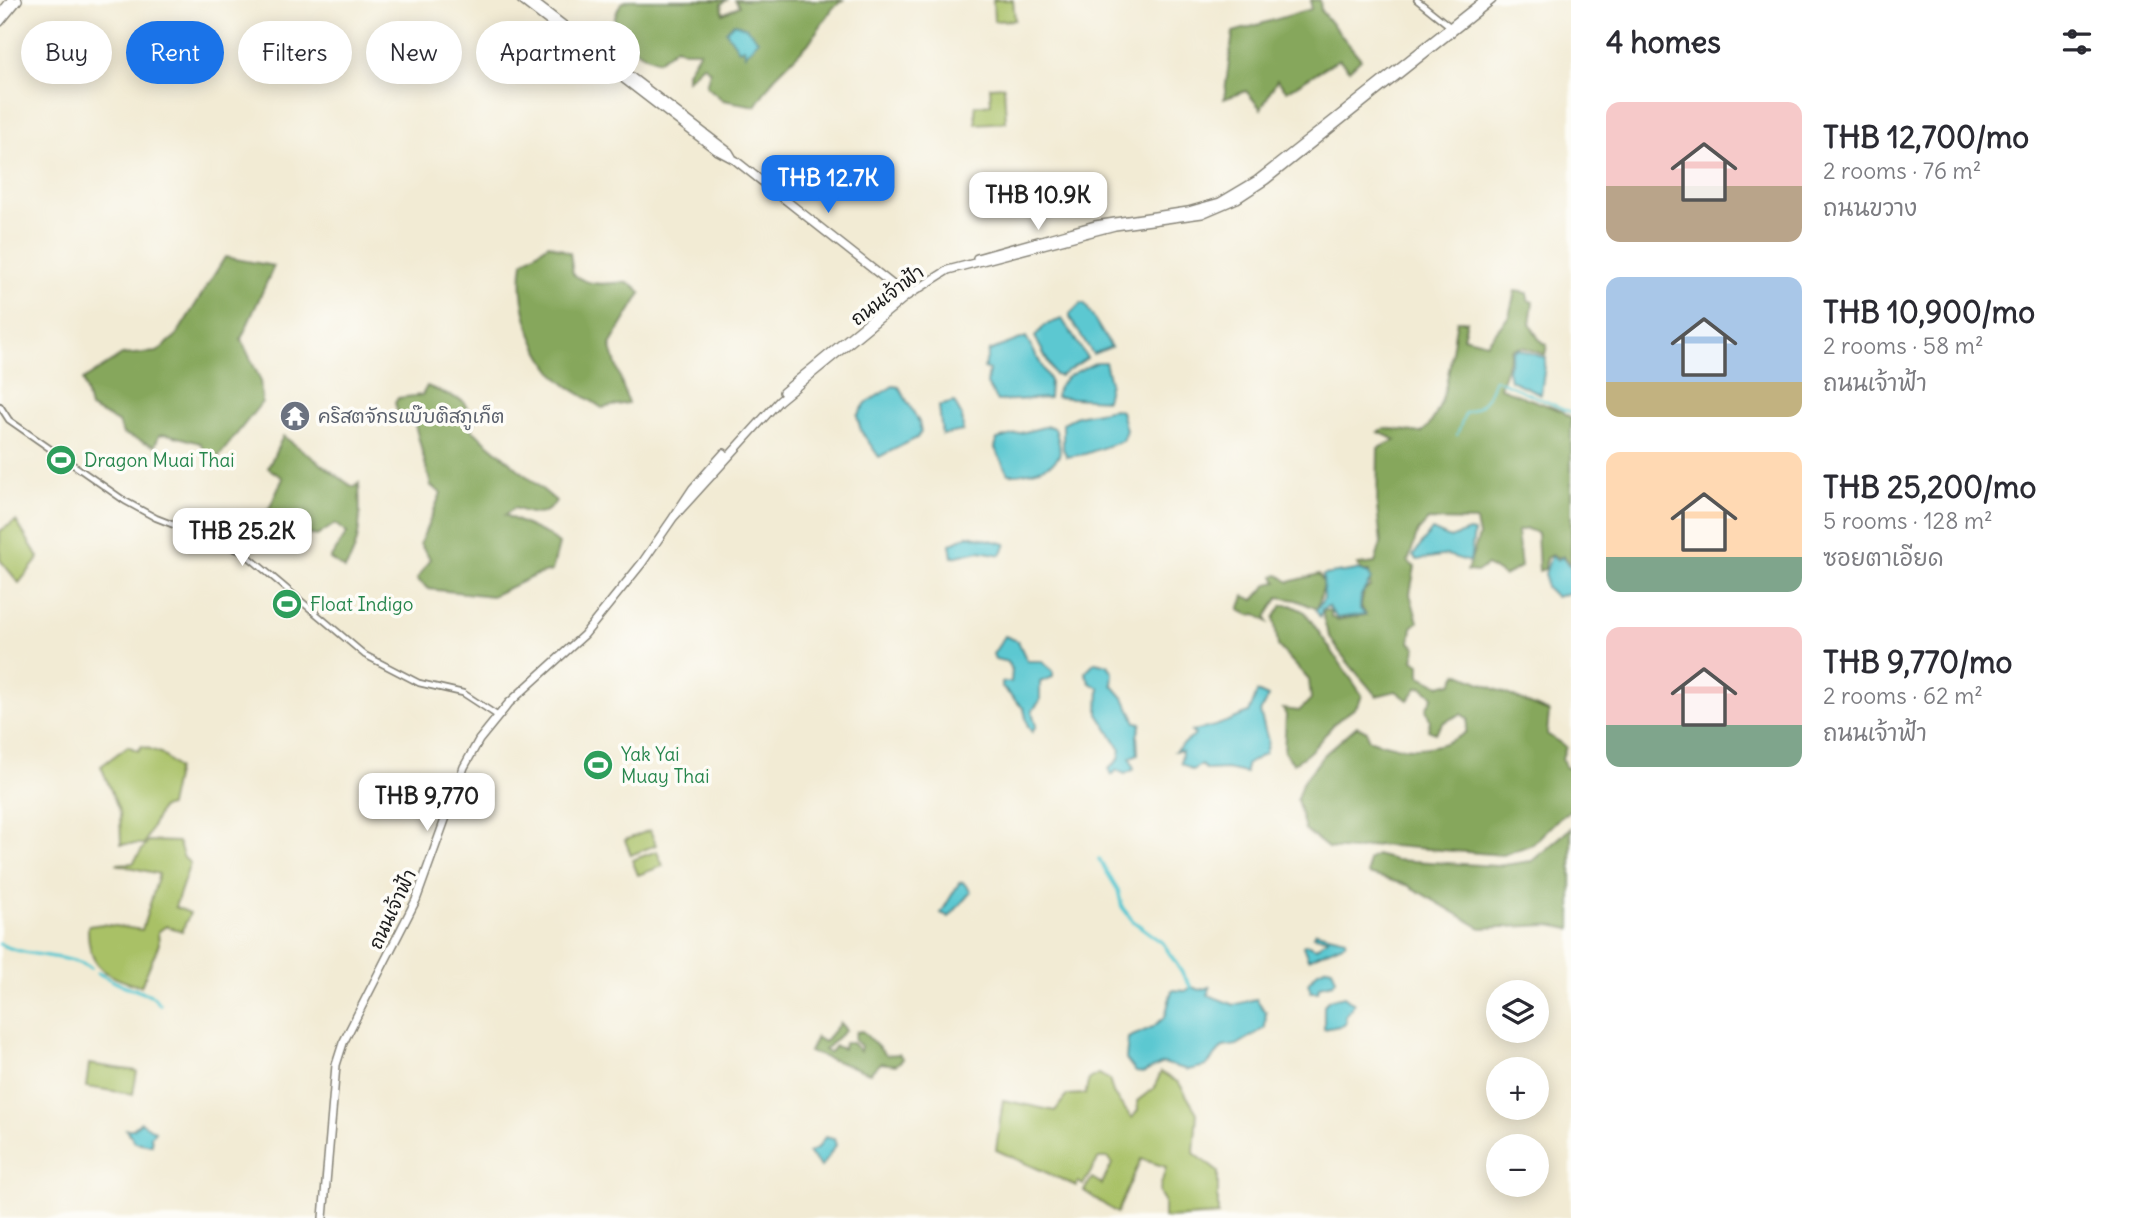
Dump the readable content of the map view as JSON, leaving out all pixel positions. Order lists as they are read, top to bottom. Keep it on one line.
{"streets":{"main road":["ถนนเจ้าฟ้า"]},"places":{"temple":["คริสตจักรแบ๊บติสภูเก็ต"],"sports":["Dragon Muai Thai","Float Indigo","Yak Yai Muay Thai"]},"page":{"heading":"4 homes","chip":["Buy","Rent","Filters","New","Apartment"],"list":[{"name":"THB 12,700/mo","note":"2 rooms · 76 m² · ถนนขวาง"},{"name":"THB 10,900/mo","note":"2 rooms · 58 m² · ถนนเจ้าฟ้า"},{"name":"THB 25,200/mo","note":"5 rooms · 128 m² · ซอยตาเอียด"},{"name":"THB 9,770/mo","note":"2 rooms · 62 m² · ถนนเจ้าฟ้า"}],"price":["THB 12.7K","THB 10.9K","THB 25.2K","THB 9,770"],"map_buttons":["+","−"]}}
